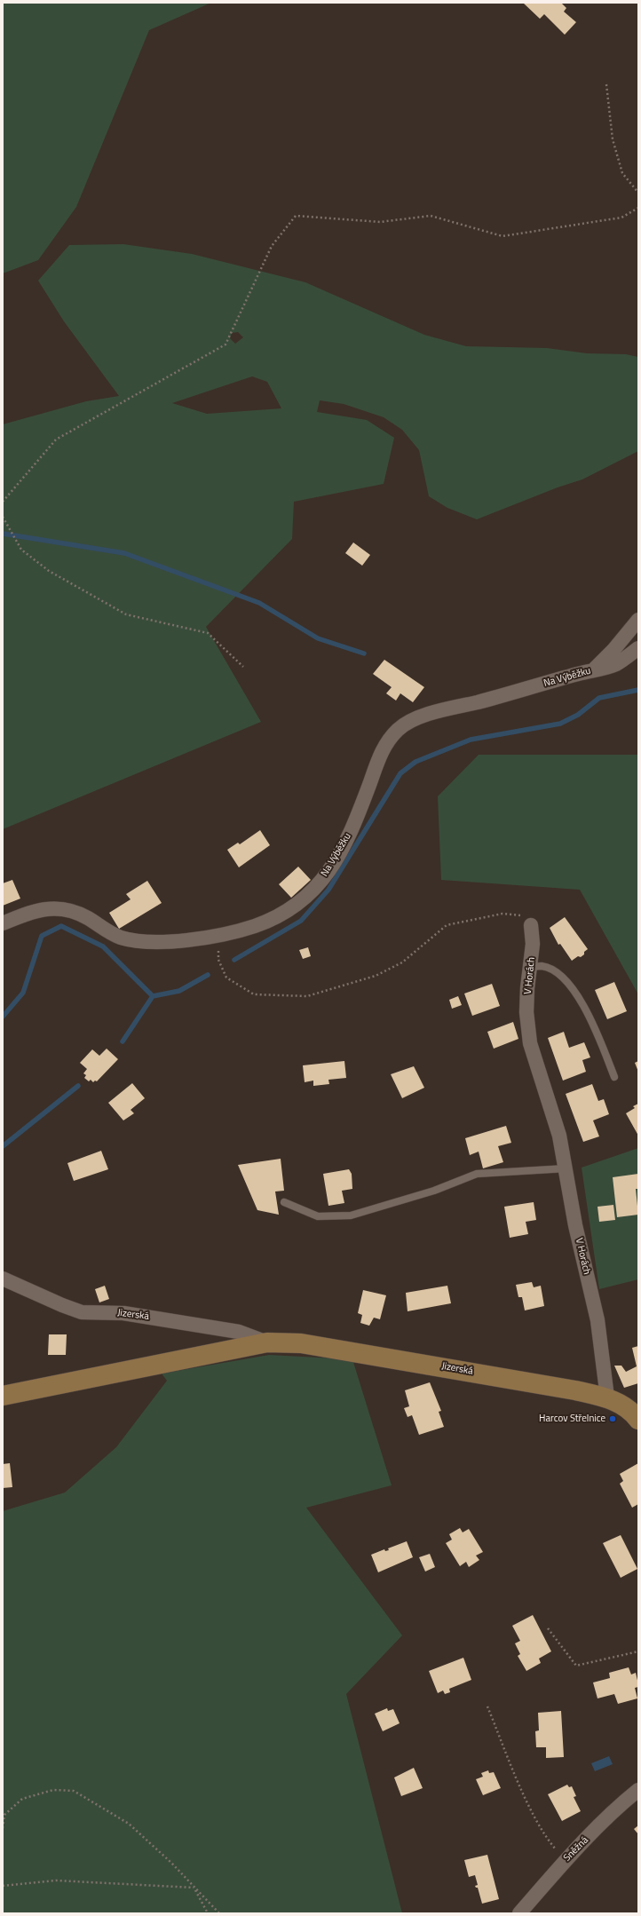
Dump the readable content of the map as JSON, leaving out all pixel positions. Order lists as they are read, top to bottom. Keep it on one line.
{"streets":{"street":["Na Výběžku","V Horách","Jizerská","Sněžná"]},"crossings":[["V Horách","Jizerská"]],"places":["Harcov Střelnice"]}
